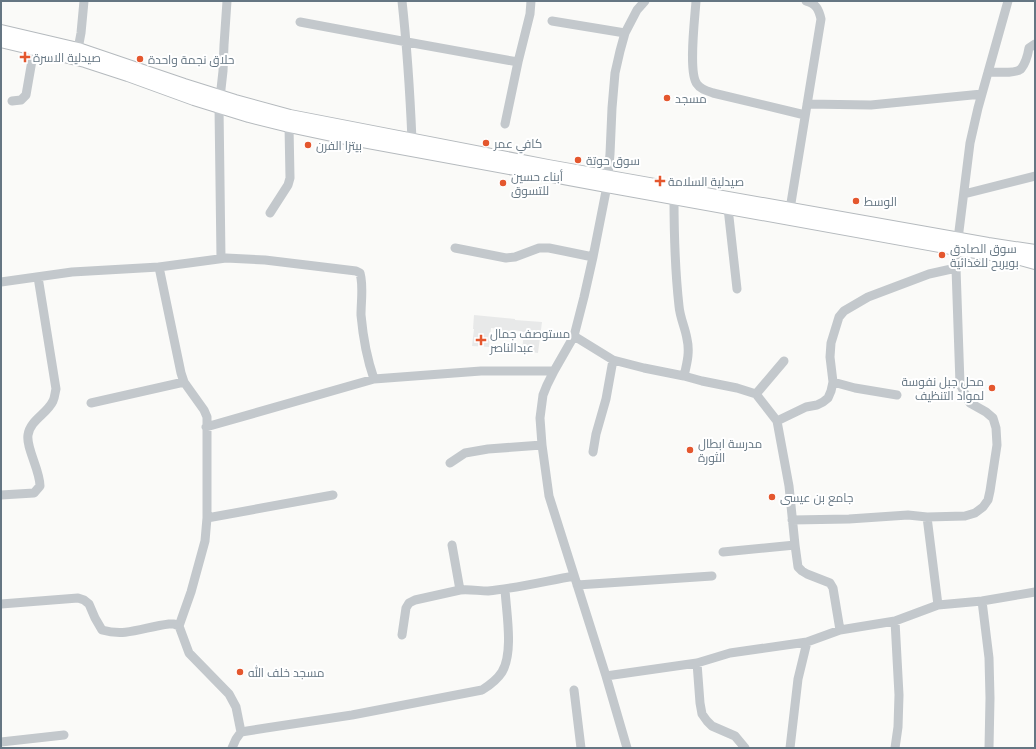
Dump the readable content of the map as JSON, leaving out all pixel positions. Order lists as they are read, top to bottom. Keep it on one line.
{"places":{"health":["صيدلية الاسرة","صيدلية السلامة","مستوصف جمال عبدالناصر"],"other":["حلاق نجمة واحدة","مسجد","كافي عمر","بيتزا الفرن","سوق حوتة","أبناء حسين للتسوق","الوسط","سوق الصادق بويربح للغذائية","محل جبل نفوسة لمواد التنظيف","مدرسة ابطال الثورة","جامع بن عيسى","مسجد خلف الله"]}}
